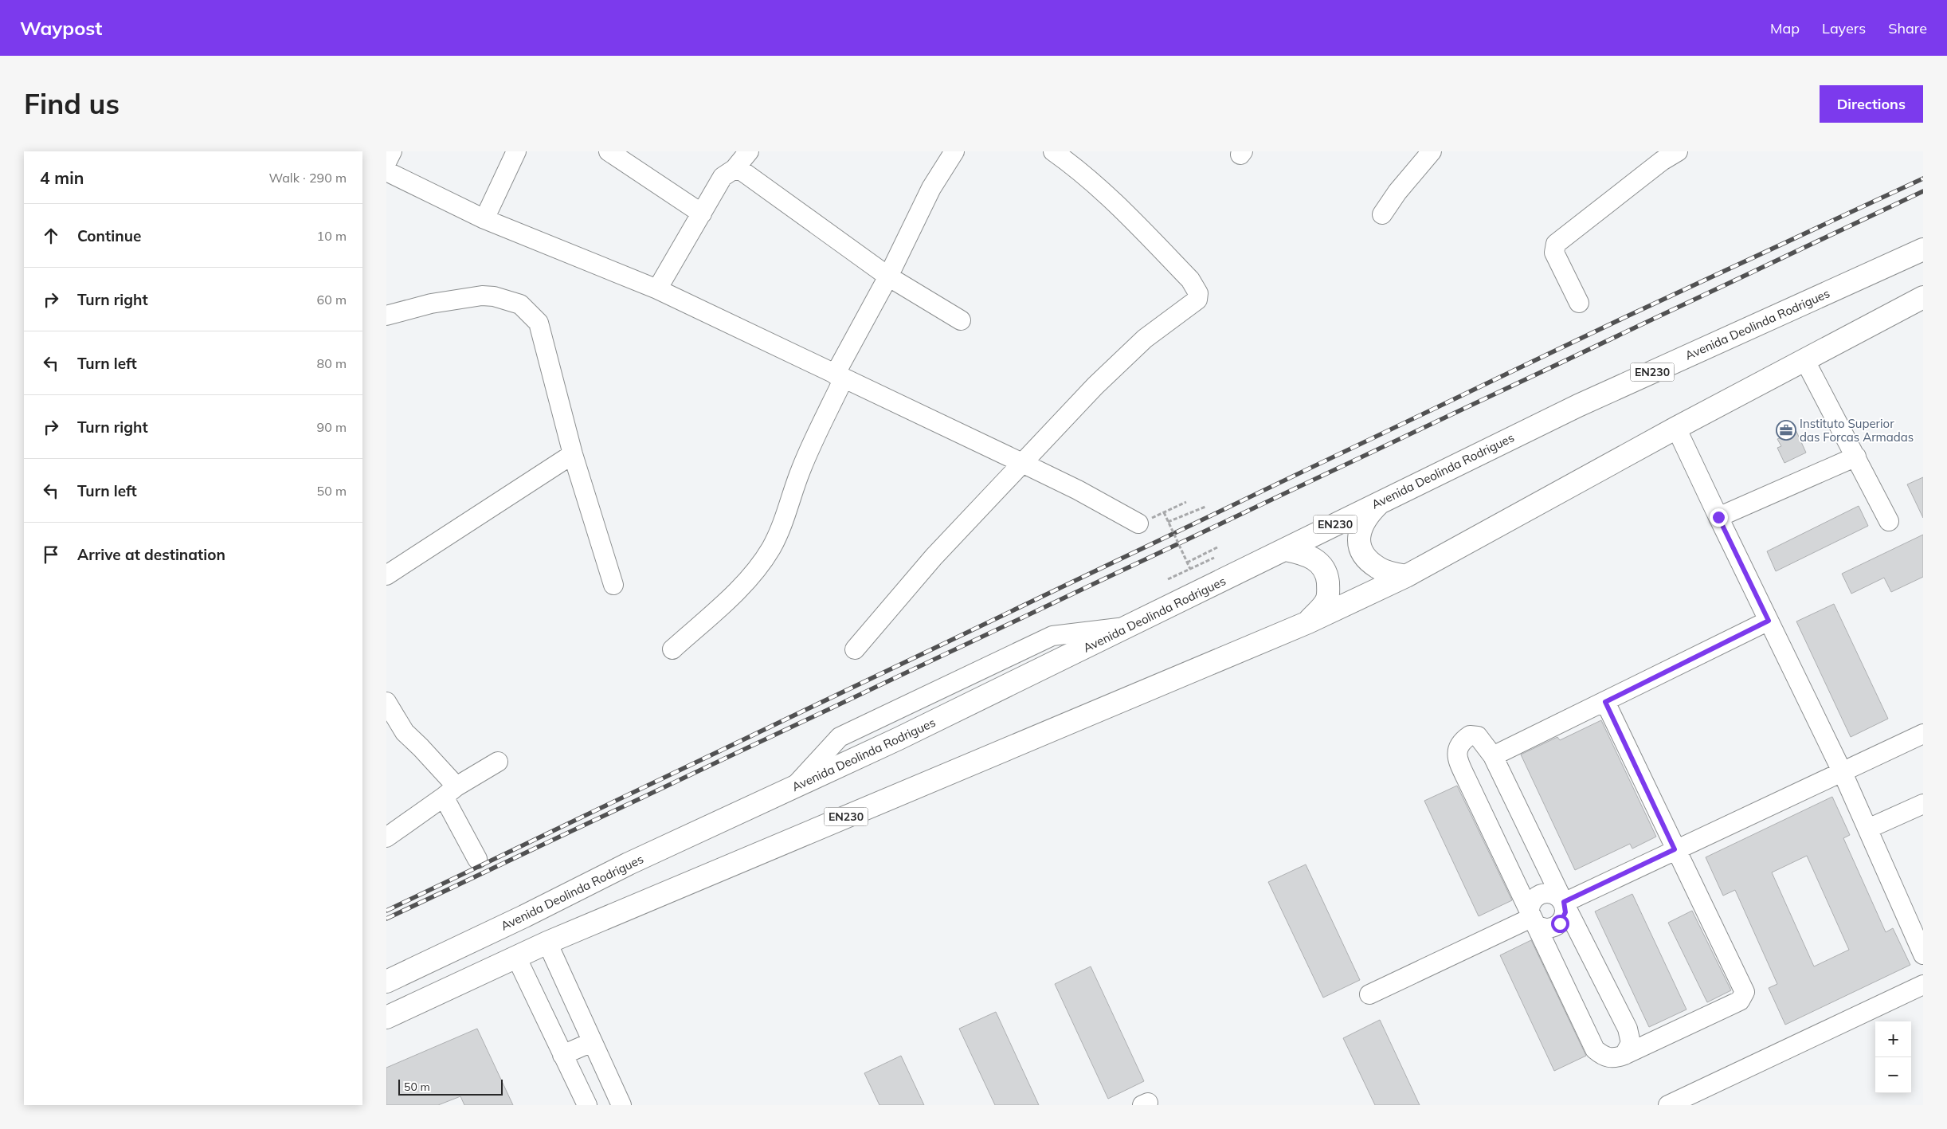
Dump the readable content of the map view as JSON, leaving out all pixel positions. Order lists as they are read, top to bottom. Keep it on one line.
{"streets":{"highway":["Avenida Deolinda Rodrigues","EN230"]},"places":{"office":["Instituto Superior das Forcas Armadas"]},"scale_bar":"50 m","page":{"header":"Waypost","nav":["Map","Layers","Share"],"buttons":"Directions","title":"Find us","heading":["4 min","Walk · 290 m"],"list":[["Continue","10 m"],["Turn right","60 m"],["Turn left","80 m"],["Turn right","90 m"],["Turn left","50 m"],"Arrive at destination"],"map_buttons":["+","−"],"scale":"50 m"}}
